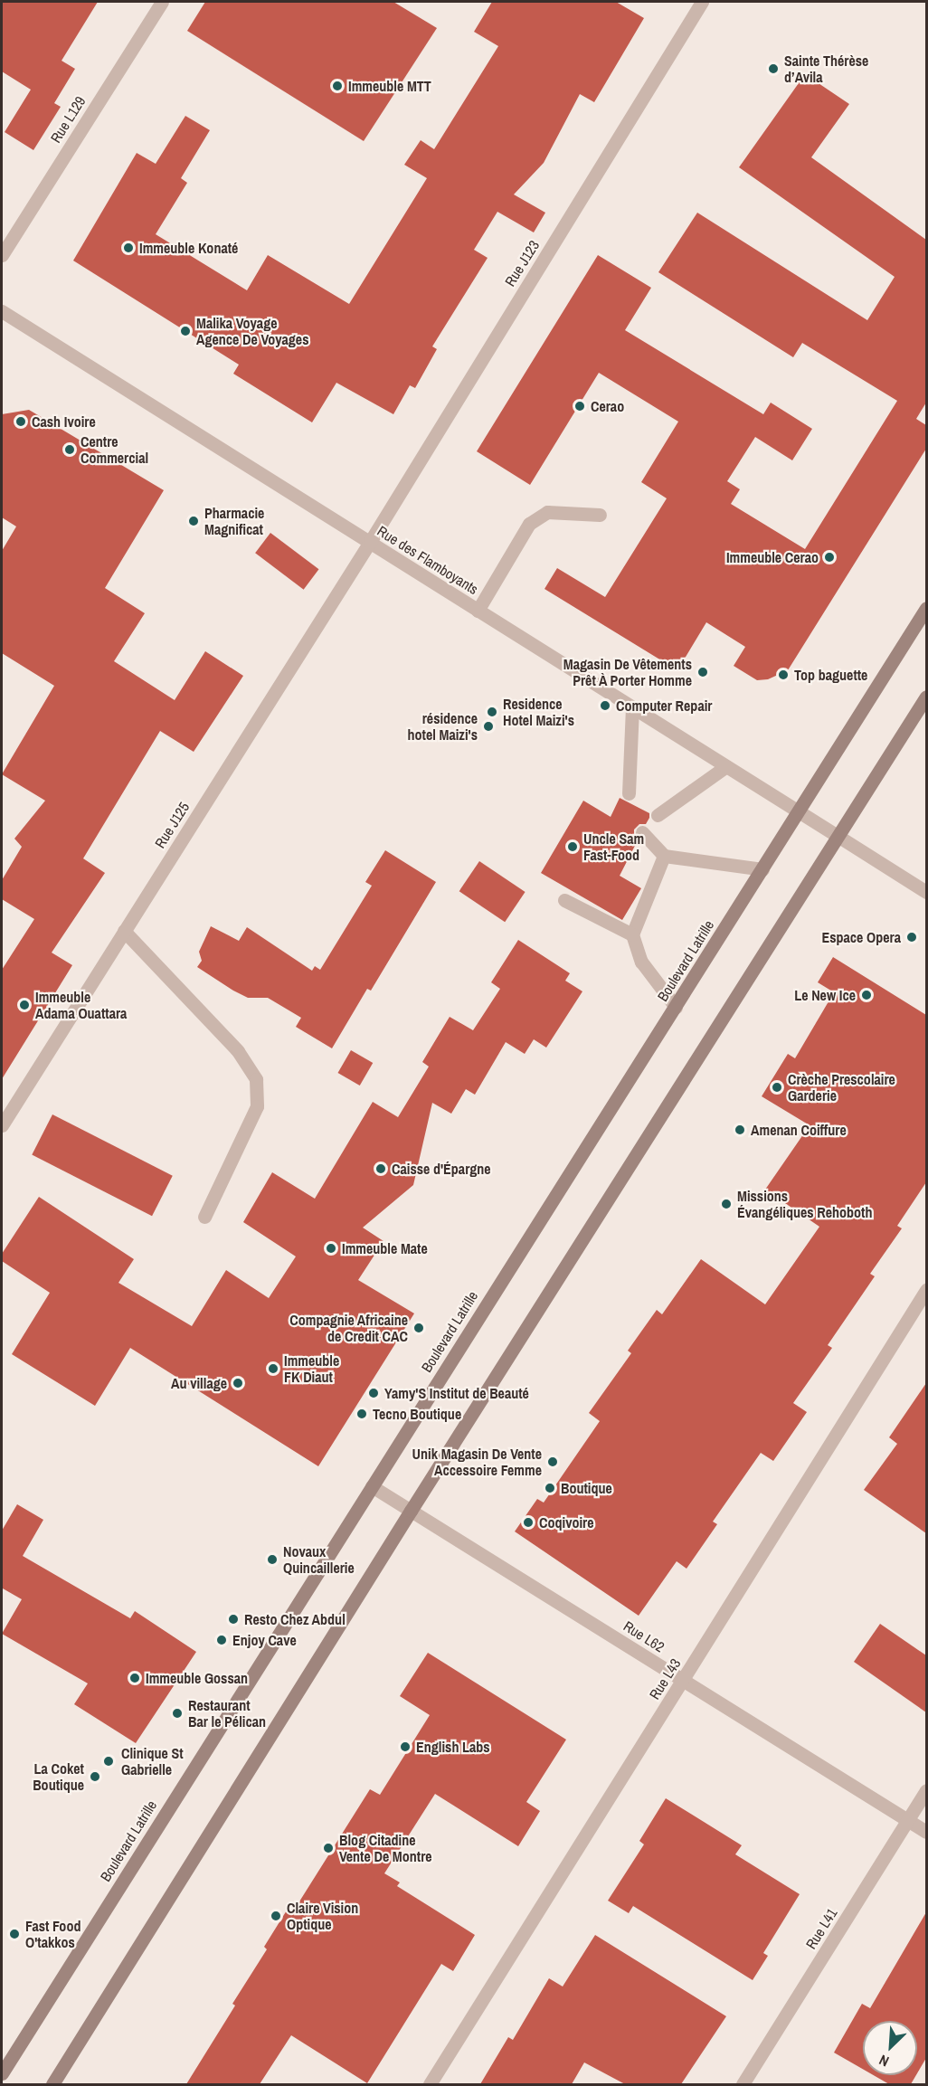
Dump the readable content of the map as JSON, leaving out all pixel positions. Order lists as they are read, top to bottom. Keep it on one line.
{"streets":{"main road":["Boulevard Latrille"],"street":["Rue L129","Rue J123","Rue des Flamboyants","Rue J125","Rue L62","Rue L43","Rue L41"]},"crossings":[["Rue J123","Rue des Flamboyants"],["Rue J123","Rue J125"],["Rue des Flamboyants","Rue J125"],["Rue des Flamboyants","Boulevard Latrille"],["Boulevard Latrille","Rue L62"],["Rue L62","Rue L43"],["Rue L62","Rue L41"]],"places":["Sainte Thérèse d’Avila","Immeuble MTT","Immeuble Konaté","Malika Voyage Agence De Voyages","Cerao","Cash Ivoire","Centre Commercial","Pharmacie Magnificat","Immeuble Cerao","Magasin De Vêtements Prêt À Porter Homme","Top baguette","Computer Repair","Residence Hotel Maizi's","résidence hotel Maizi's","Uncle Sam Fast-Food","Espace Opera","Le New Ice","Immeuble Adama Ouattara","Crèche Prescolaire Garderie","Amenan Coiffure","Caisse d'Épargne","Missions Évangéliques Rehoboth","Immeuble Mate","Compagnie Africaine de Credit CAC","Immeuble FK Diaut","Au village","Yamy'S Institut de Beauté","Tecno Boutique","Unik Magasin De Vente Accessoire Femme","Boutique","Coqivoire","Novaux Quincaillerie","Resto Chez Abdul","Enjoy Cave","Immeuble Gossan","Restaurant Bar le Pélican","English Labs","Clinique St Gabrielle","La Coket Boutique","Blog Citadine Vente De Montre","Claire Vision Optique","Fast Food O'takkos"],"north":"bottom left"}
